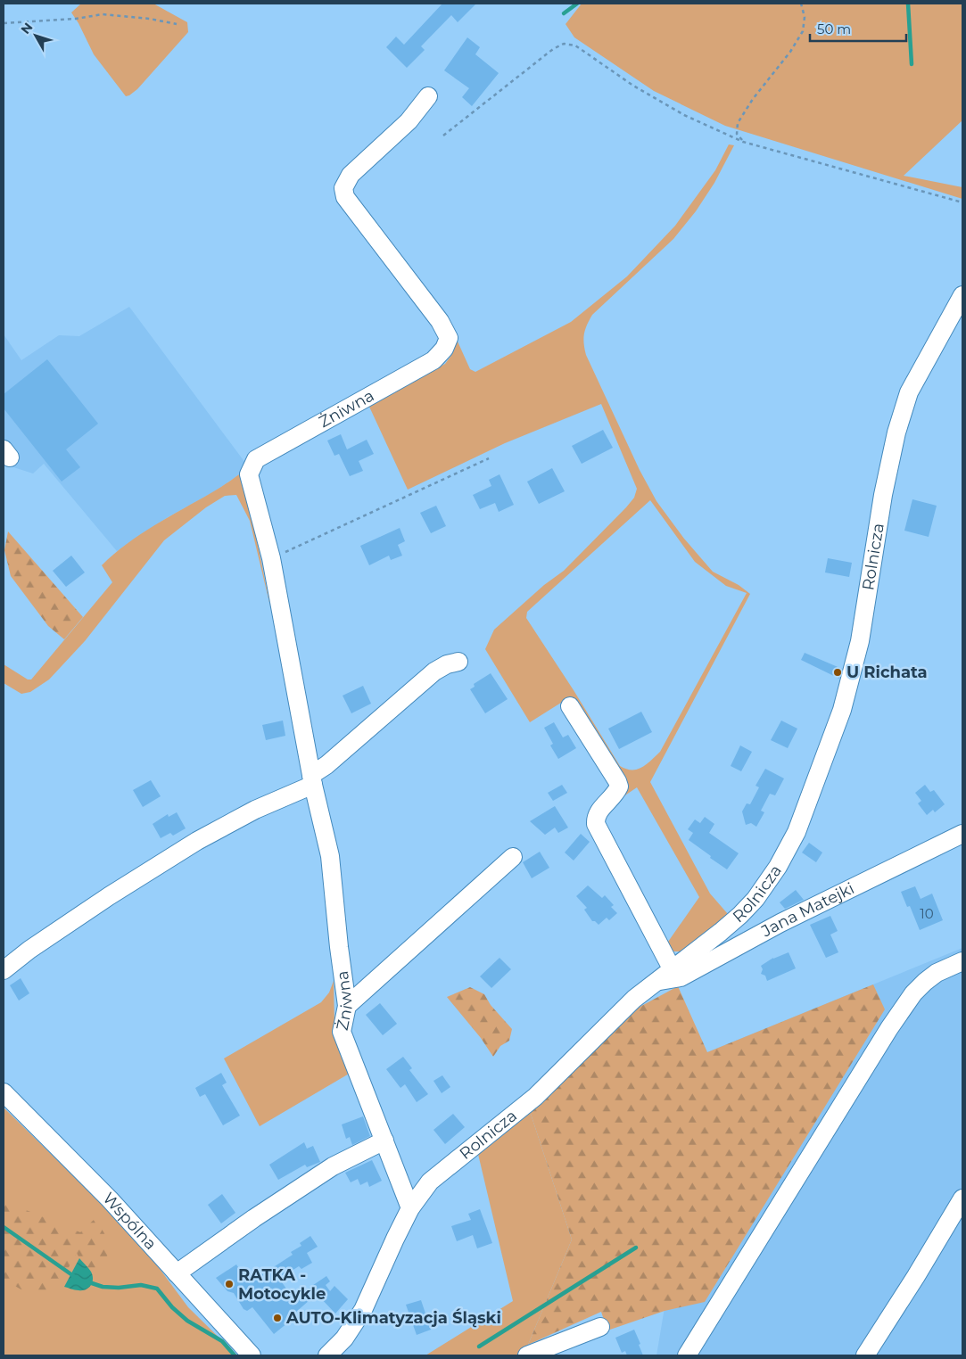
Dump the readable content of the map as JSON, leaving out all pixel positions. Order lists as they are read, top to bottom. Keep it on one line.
{"streets":{"street":["Żniwna","Rolnicza","Jana Matejki","Wspólna"]},"crossings":[["Żniwna","Rolnicza"],["Rolnicza","Jana Matejki"]],"places":["U Richata","RATKA - Motocykle","AUTO-Klimatyzacja Śląski"],"house_numbers":["10"],"scale_bar":"50 m","north":"top left"}
